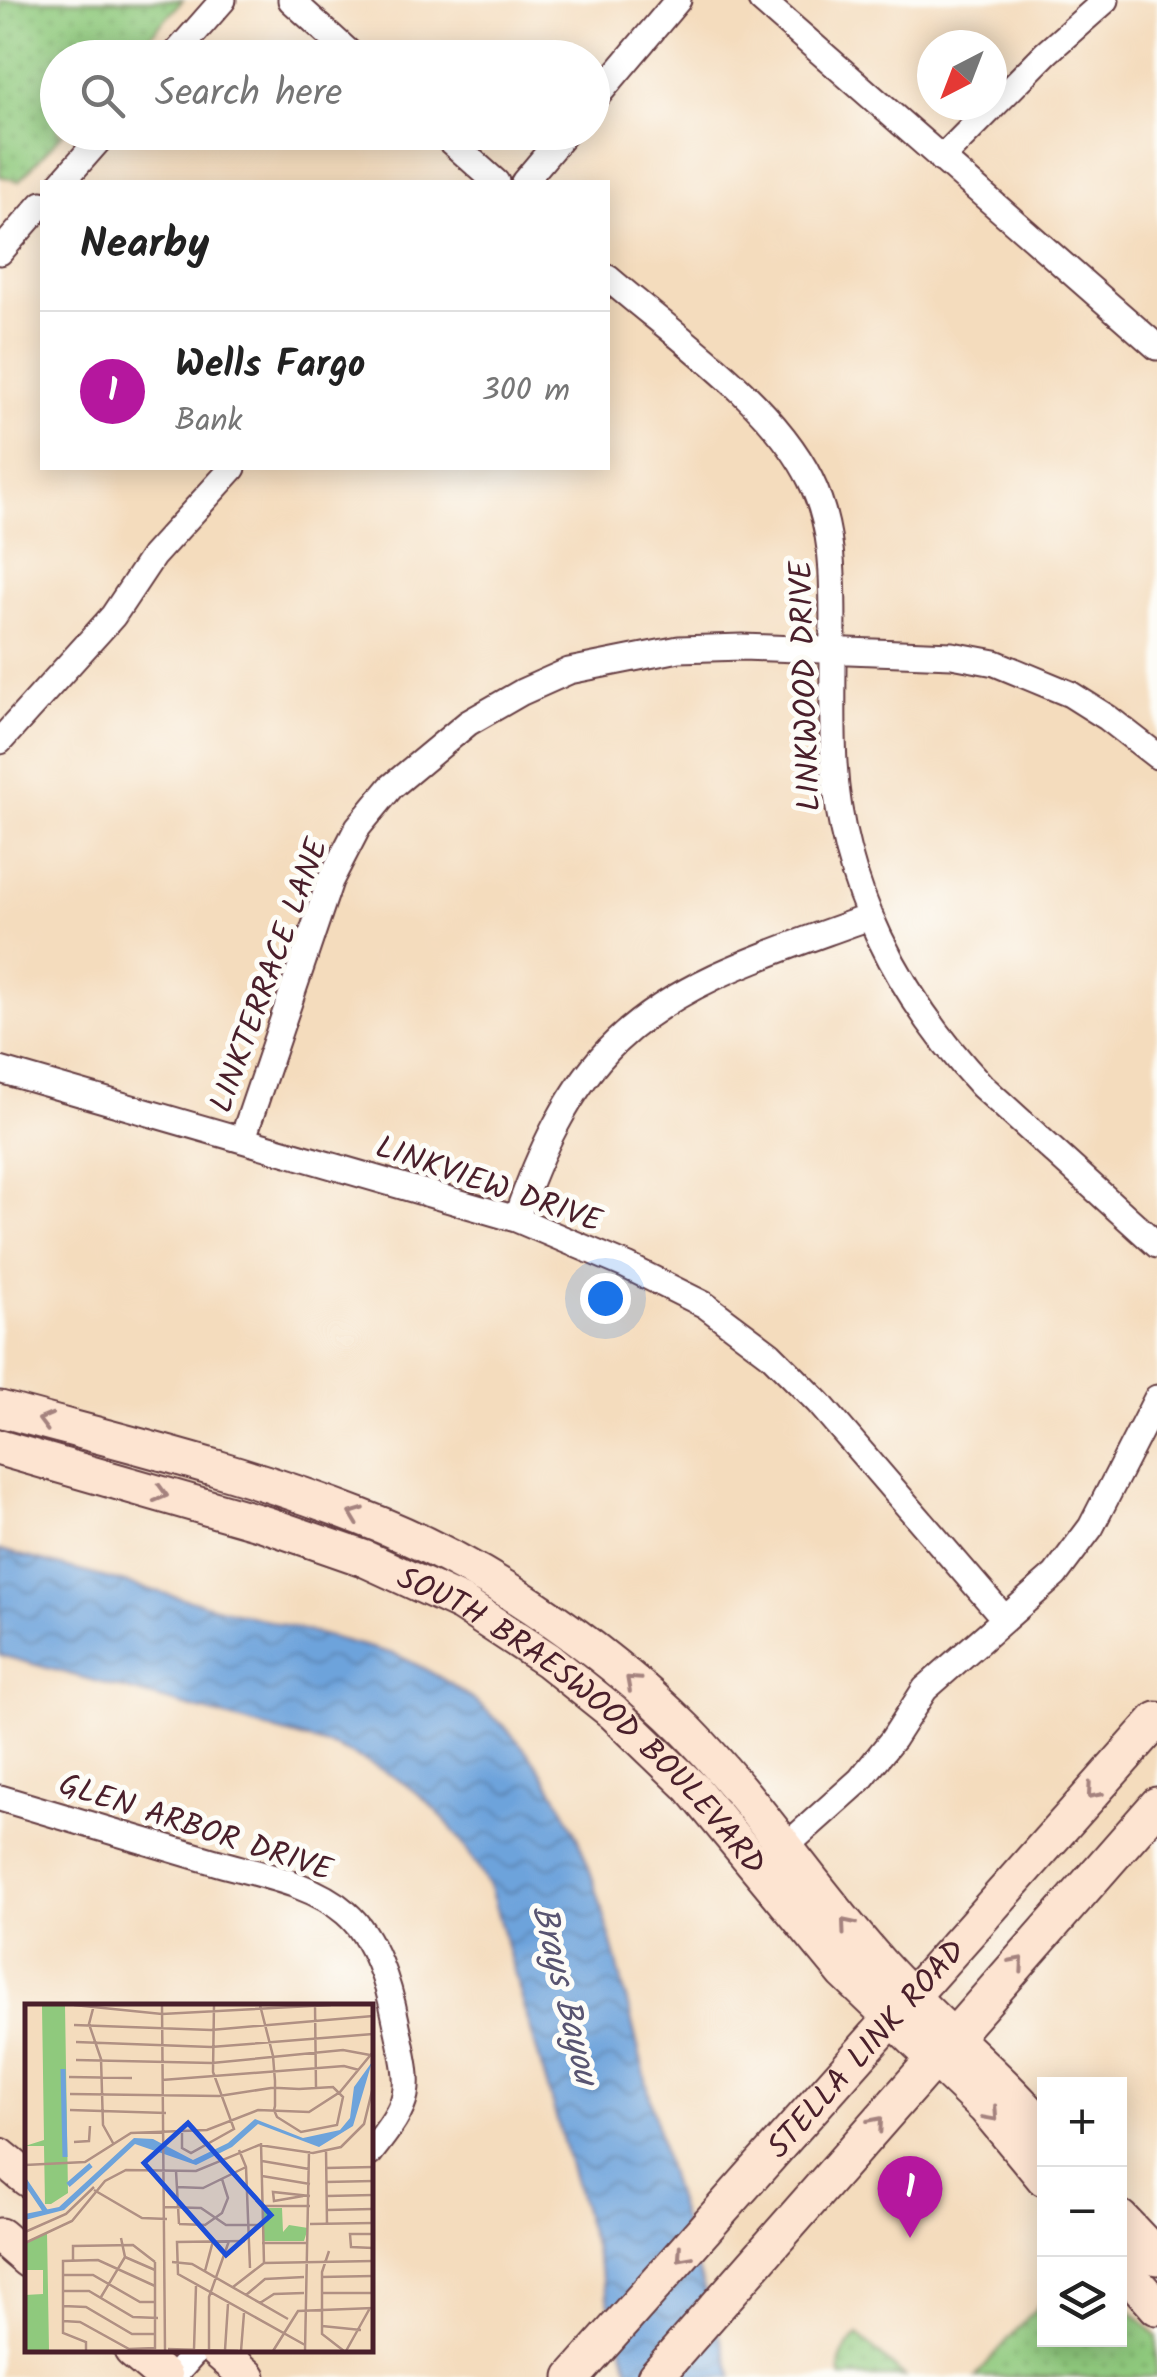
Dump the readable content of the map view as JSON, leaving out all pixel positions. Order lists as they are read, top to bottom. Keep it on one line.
{"streets":{"main road":["SOUTH BRAESWOOD BOULEVARD","STELLA LINK ROAD"],"street":["LINKWOOD DRIVE","LINKTERRACE LANE","LINKVIEW DRIVE","GLEN ARBOR DRIVE"]},"crossings":[["LINKWOOD DRIVE","LINKTERRACE LANE"],["LINKTERRACE LANE","LINKVIEW DRIVE"],["SOUTH BRAESWOOD BOULEVARD","STELLA LINK ROAD"]],"water":["Brays Bayou"],"north":"bottom left","page":{"search":"Search here","heading":"Nearby","list":[{"mark":"1","name":"Wells Fargo","note":"Bank","value":"300 m"}],"map_buttons":["+","−"],"pins":"1"}}
